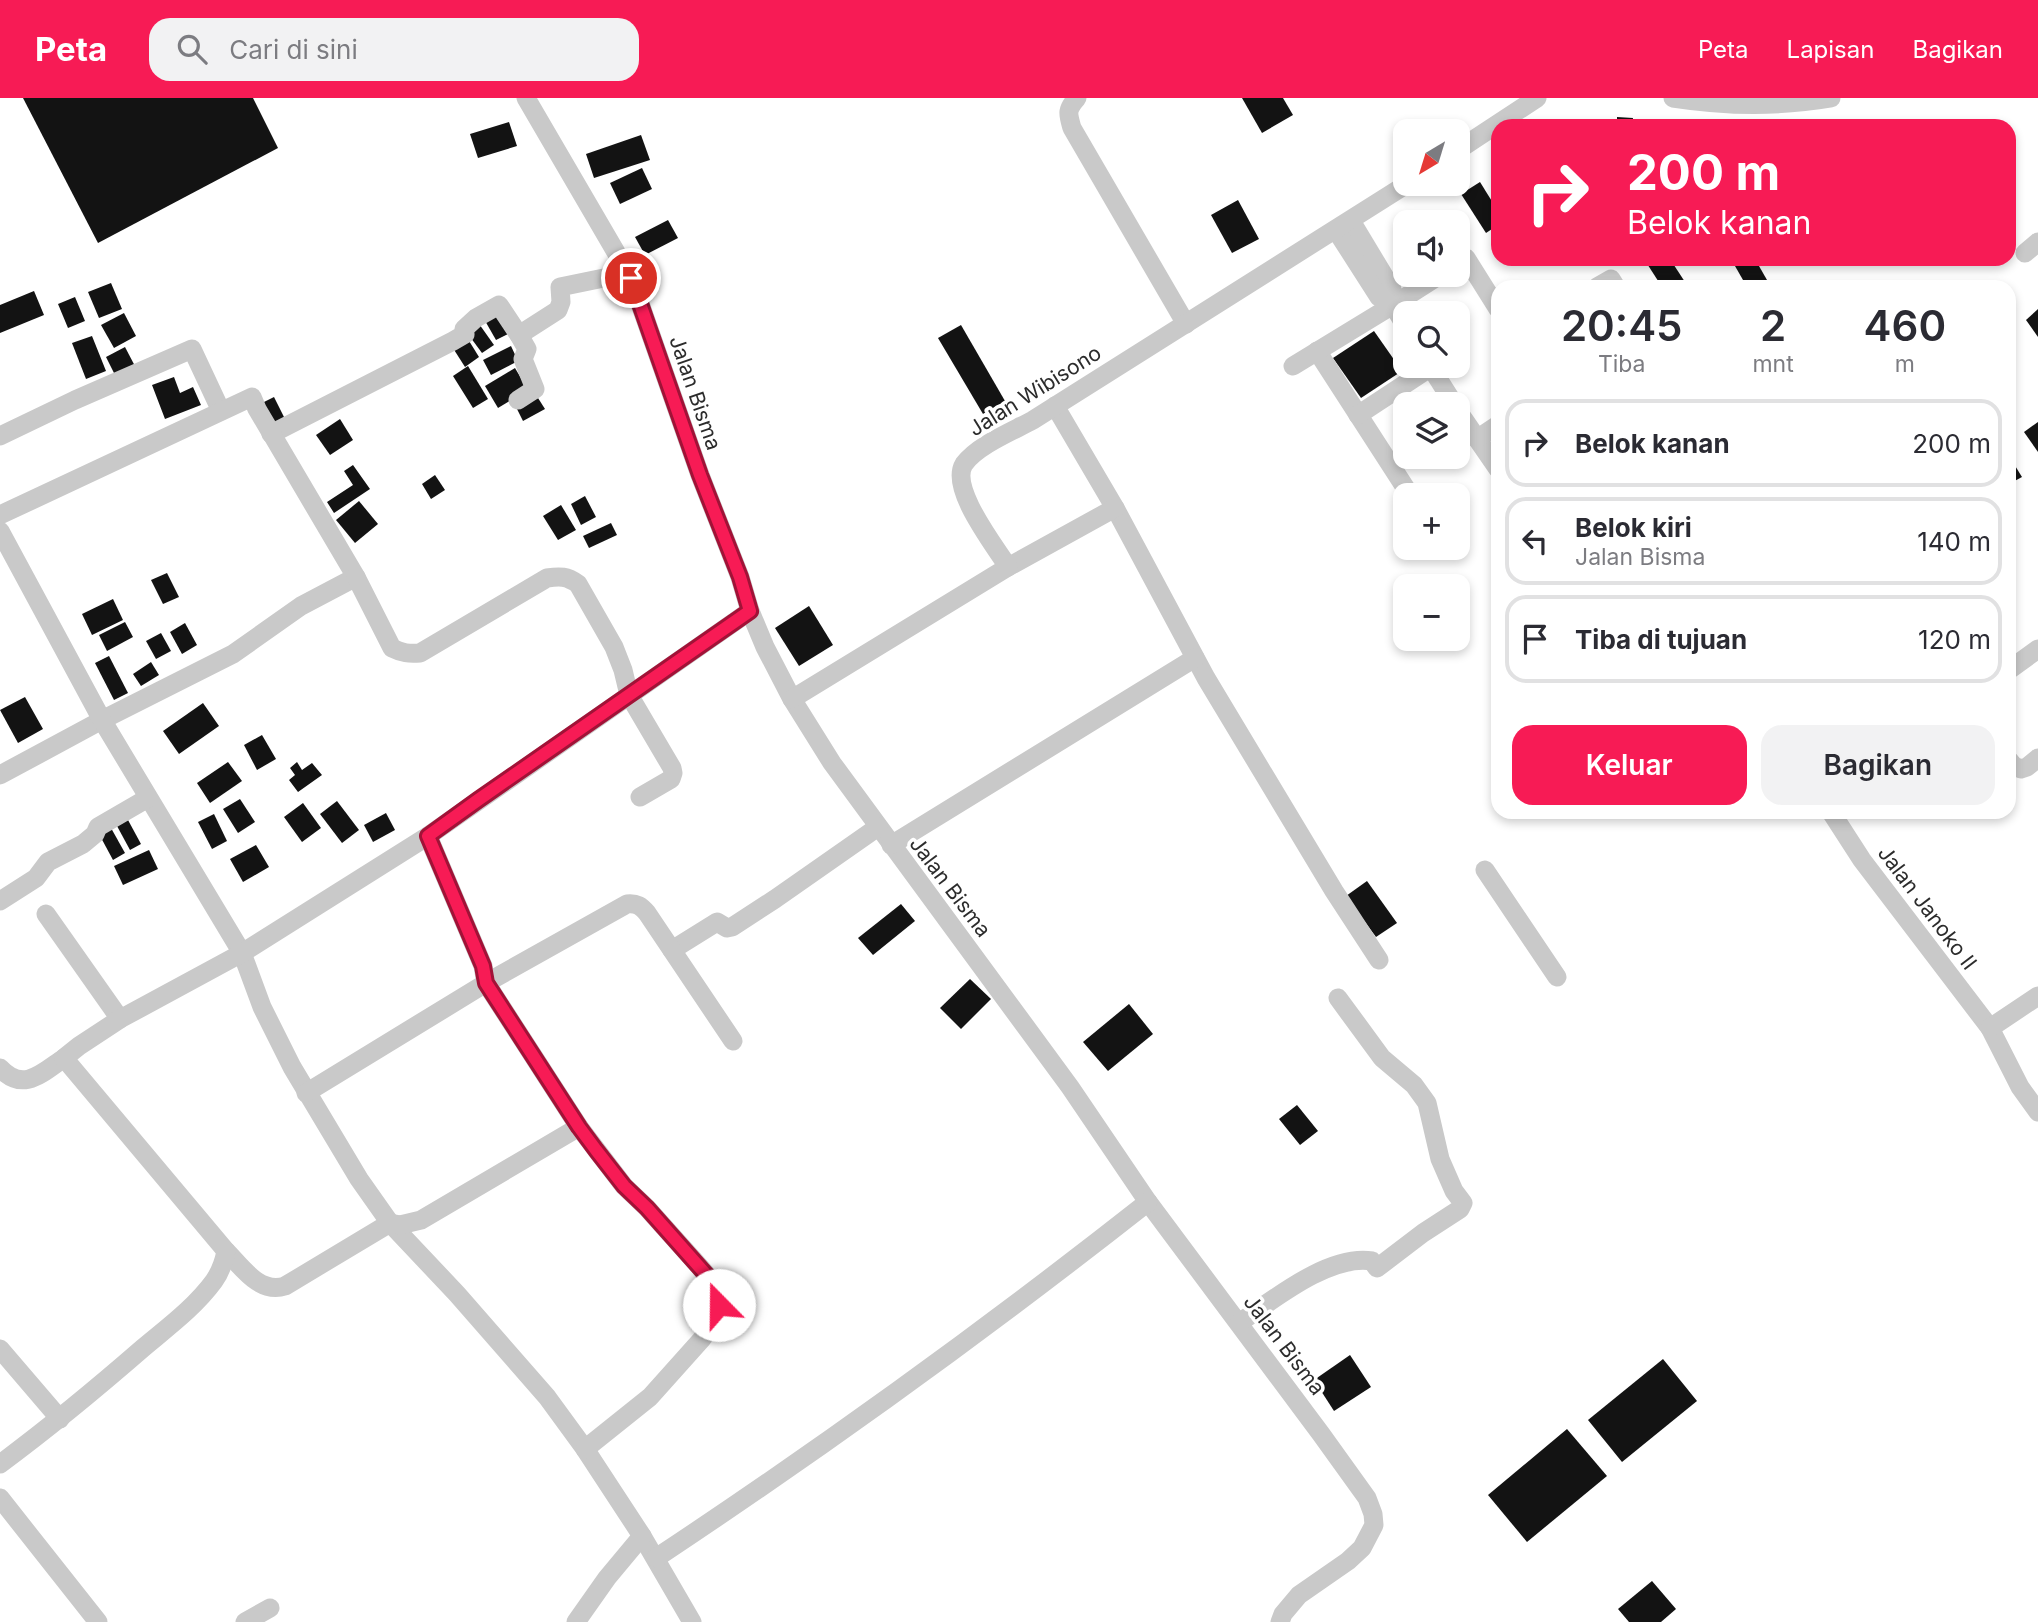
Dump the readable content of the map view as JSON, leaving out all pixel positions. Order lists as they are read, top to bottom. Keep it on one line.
{"streets":{"street":["Jalan Wibisono","Jalan Bisma","Jalan Janoko II"]},"north":"bottom left","page":{"header":"Peta","search":"Cari di sini","nav":["Peta","Lapisan","Bagikan"],"map_buttons":["+","−"],"turn":["200 m","Belok kanan"],"eta":["20:45","Tiba","2","mnt","460","m"],"list":[{"name":"Belok kanan","value":"200 m"},{"name":"Belok kiri","note":"Jalan Bisma","value":"140 m"},{"name":"Tiba di tujuan","value":"120 m"}],"buttons":["Keluar","Bagikan"]}}
